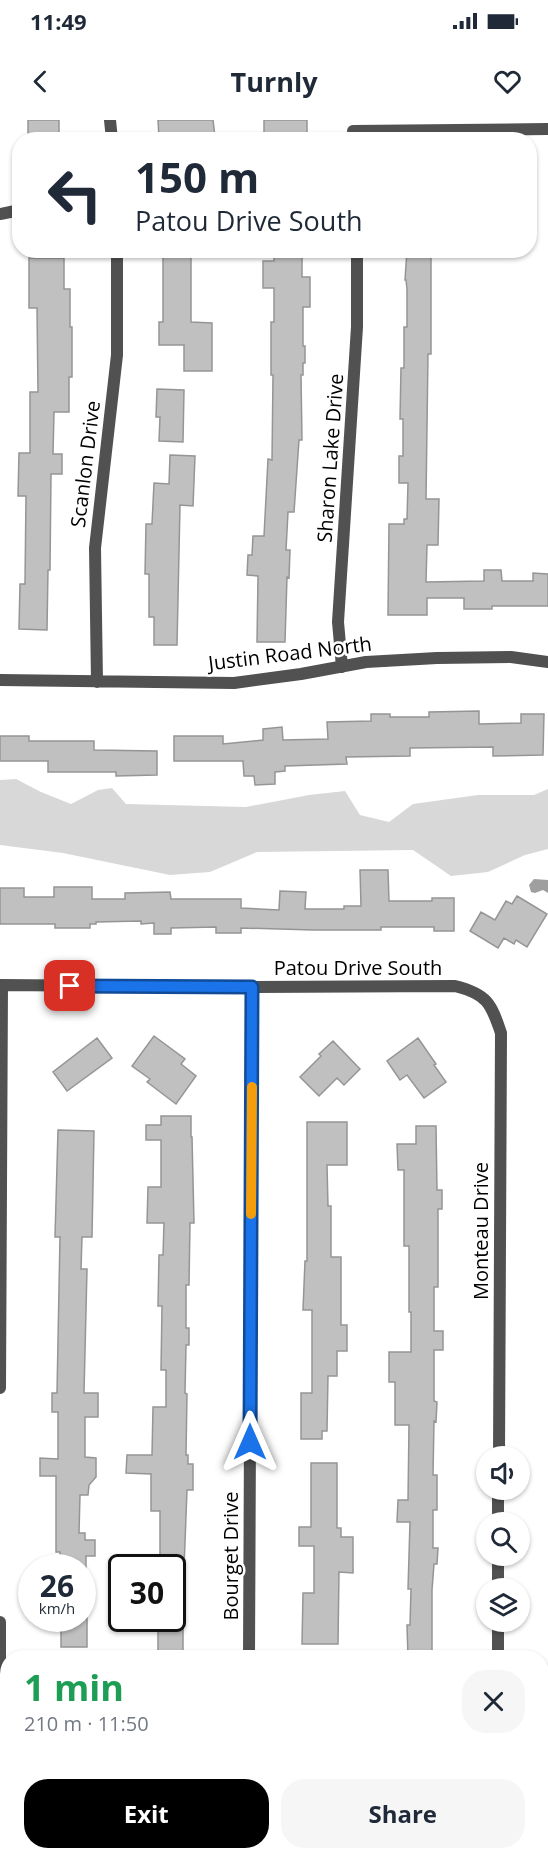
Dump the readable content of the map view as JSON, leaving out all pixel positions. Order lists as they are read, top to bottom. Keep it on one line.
{"streets":{"street":["Sharon Lake Drive","Scanlon Drive","Justin Road North","Patou Drive South","Monteau Drive","Bourget Drive"]},"crossings":[["Sharon Lake Drive","Justin Road North"],["Scanlon Drive","Justin Road North"],["Patou Drive South","Monteau Drive"],["Patou Drive South","Bourget Drive"]],"page":{"status":"11:49","header":"Turnly","turn":["150 m","Patou Drive South"],"speed":"26 km/h","limit":"30","heading":["1 min","210 m · 11:50"],"buttons":["Exit","Share"]}}
